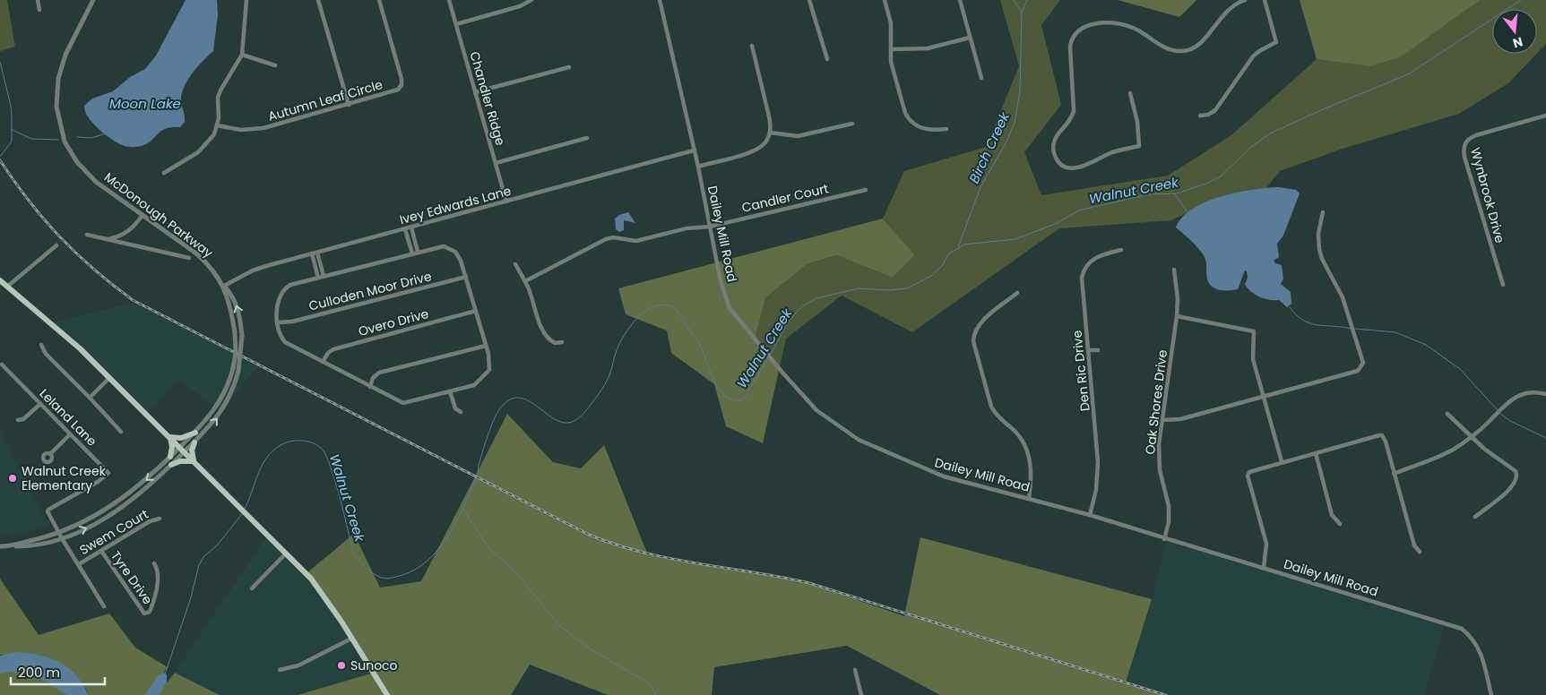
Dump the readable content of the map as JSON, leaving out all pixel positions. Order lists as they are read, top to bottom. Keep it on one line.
{"streets":{"street":["Chandler Ridge","Autumn Leaf Circle","Wynbrook Drive","Candler Court","Ivey Edwards Lane","McDonough Parkway","Dailey Mill Road","Culloden Moor Drive","Overo Drive","Den Ric Drive","Oak Shores Drive","Leland Lane","Swem Court","Tyre Drive"]},"crossings":[["Chandler Ridge","Ivey Edwards Lane"],["Candler Court","Dailey Mill Road"],["Ivey Edwards Lane","McDonough Parkway"],["Ivey Edwards Lane","Dailey Mill Road"],["McDonough Parkway","Leland Lane"],["Dailey Mill Road","Den Ric Drive"],["Dailey Mill Road","Oak Shores Drive"],["Swem Court","Tyre Drive"]],"water":["Moon Lake","Birch Creek","Walnut Creek"],"places":["Walnut Creek Elementary","Sunoco"],"scale_bar":"200 m","north":"bottom"}
